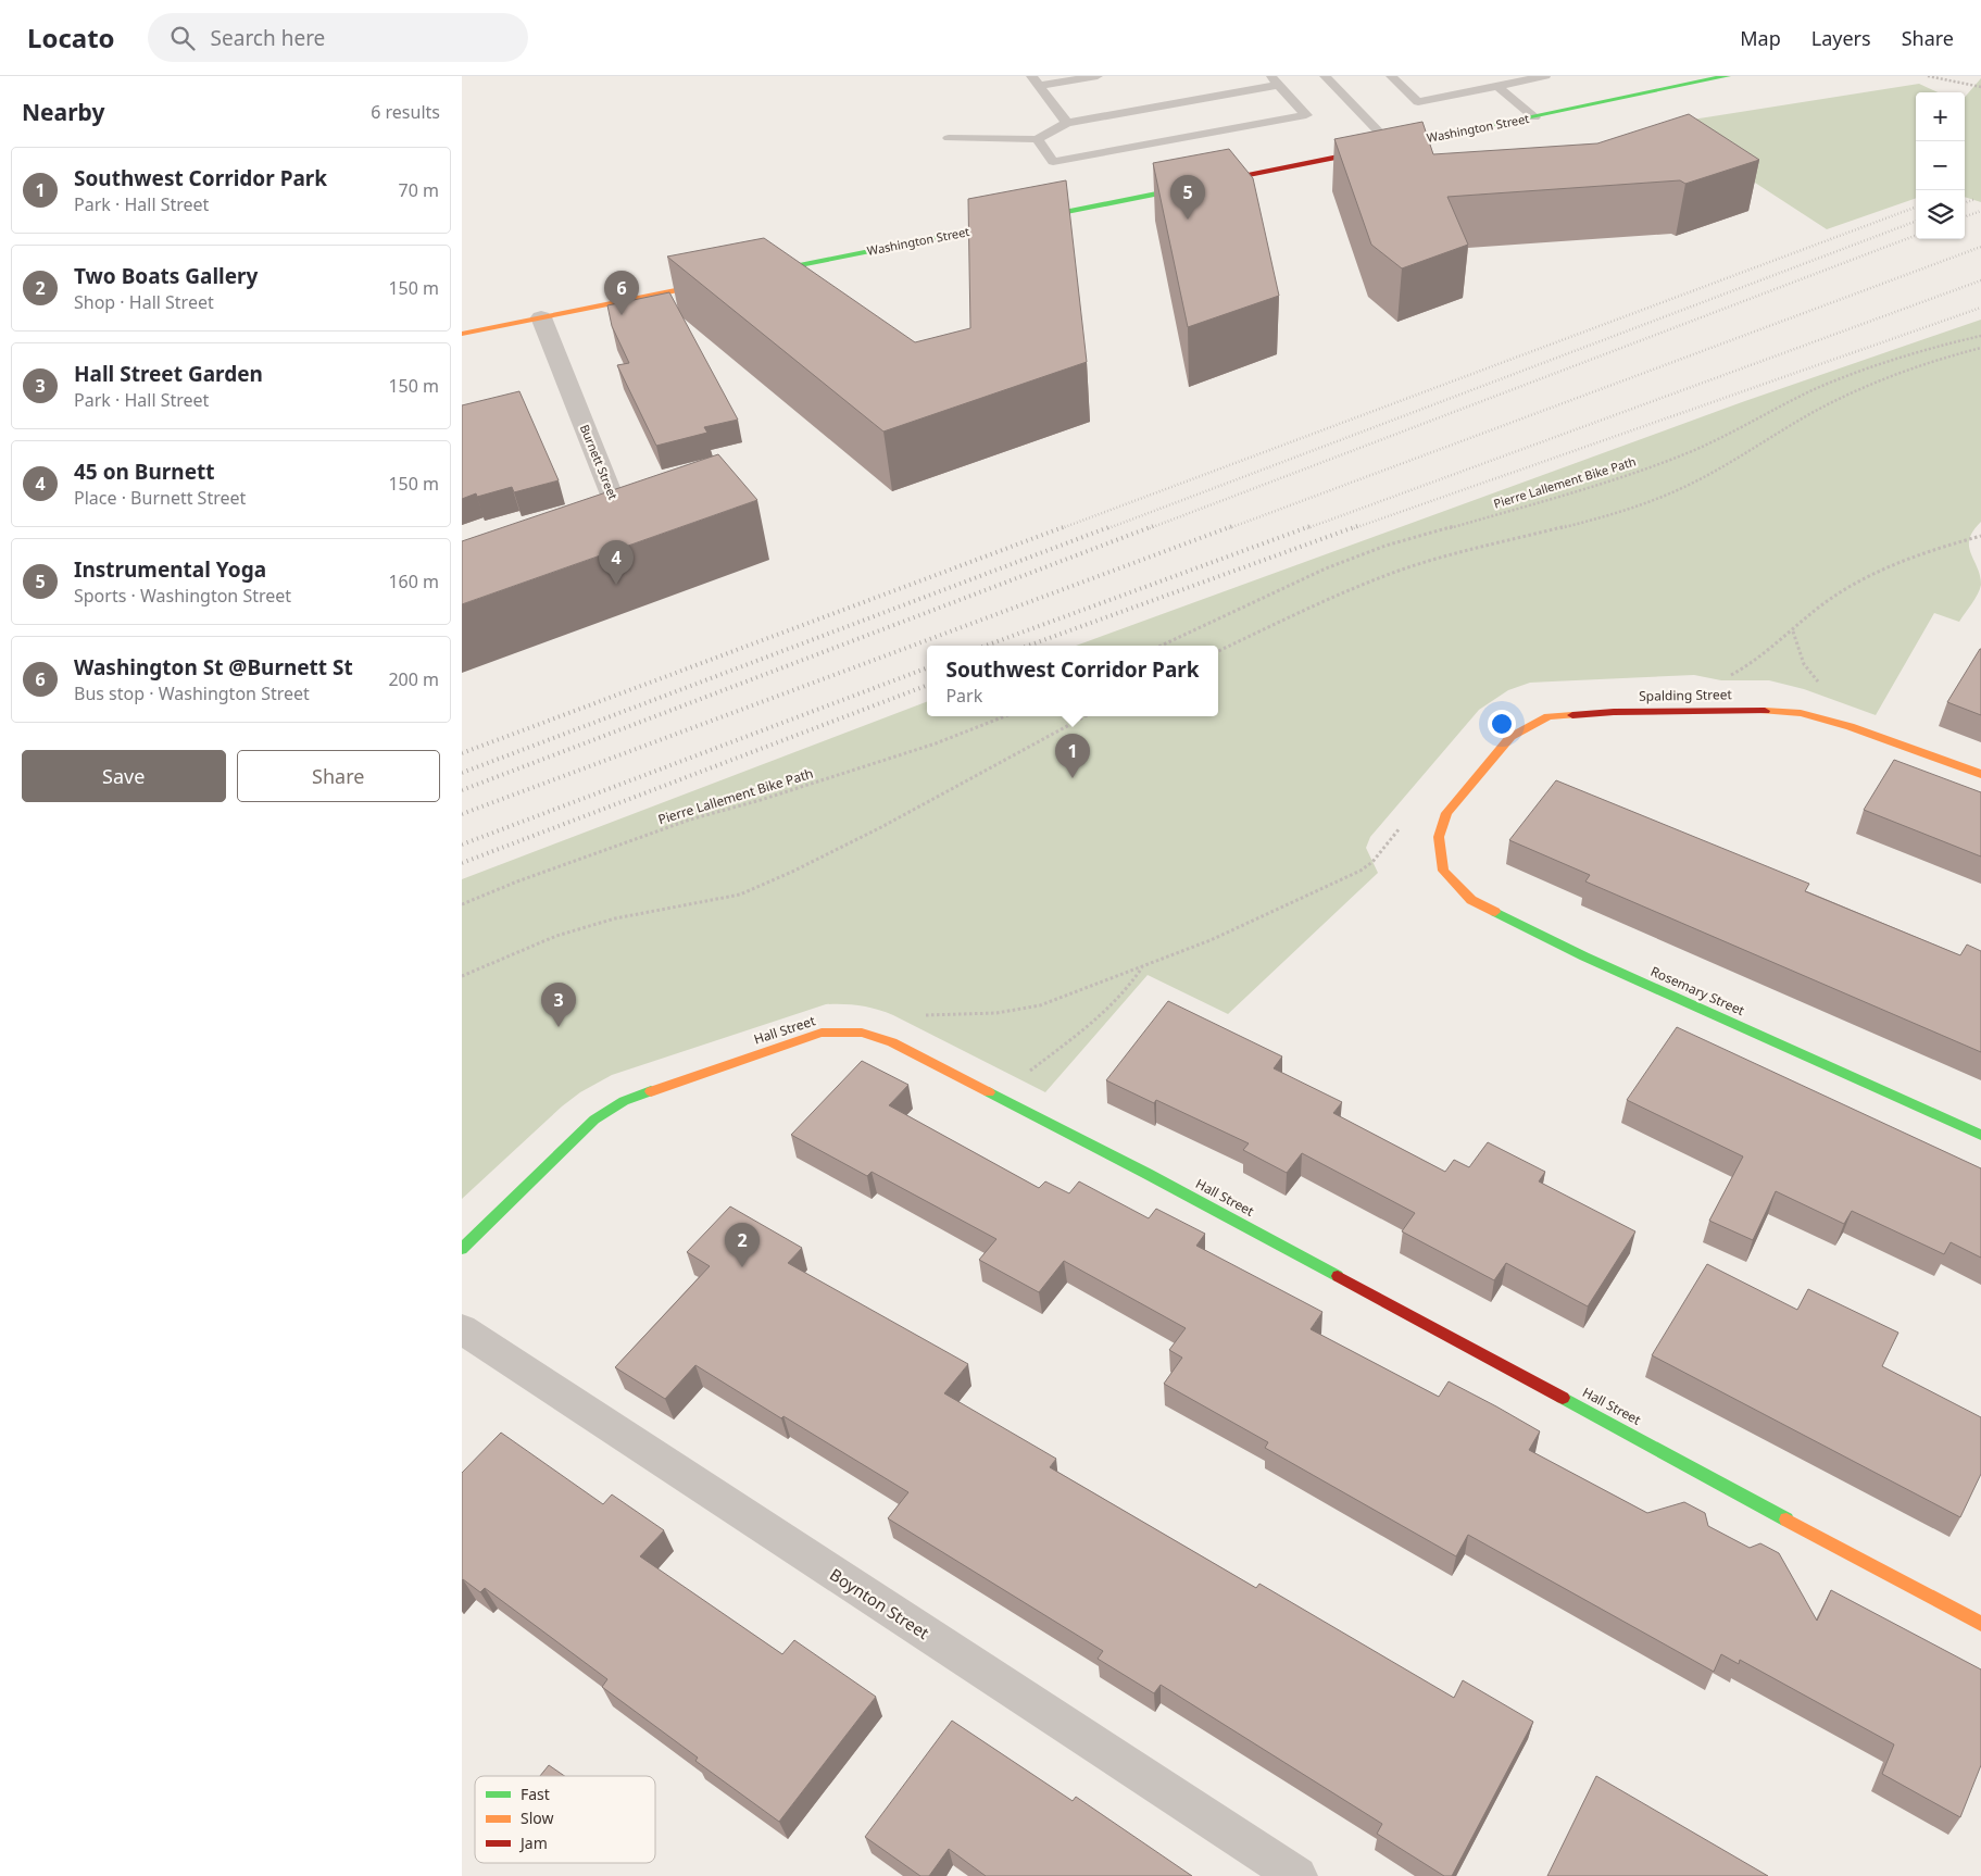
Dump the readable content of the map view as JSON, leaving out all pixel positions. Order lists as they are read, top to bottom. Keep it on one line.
{"streets":{"street":["Washington Street","Burnett Street","Spalding Street","Rosemary Street","Hall Street","Boynton Street"],"path":["Pierre Lallement Bike Path"]},"crossings":[["Spalding Street","Rosemary Street"]],"legend":["Fast","Slow","Jam"],"page":{"header":"Locato","search":"Search here","nav":["Map","Layers","Share"],"heading":["Nearby","6 results"],"map_buttons":["+","−"],"list":[{"mark":"1","name":"Southwest Corridor Park","note":"Park · Hall Street","value":"70 m"},{"mark":"2","name":"Two Boats Gallery","note":"Shop · Hall Street","value":"150 m"},{"mark":"3","name":"Hall Street Garden","note":"Park · Hall Street","value":"150 m"},{"mark":"4","name":"45 on Burnett","note":"Place · Burnett Street","value":"150 m"},{"mark":"5","name":"Instrumental Yoga","note":"Sports · Washington Street","value":"160 m"},{"mark":"6","name":"Washington St @Burnett St","note":"Bus stop · Washington Street","value":"200 m"}],"pins":["5","6","4","1","3","2"],"popup":["Southwest Corridor Park","Park"],"buttons":["Save","Share"]}}
